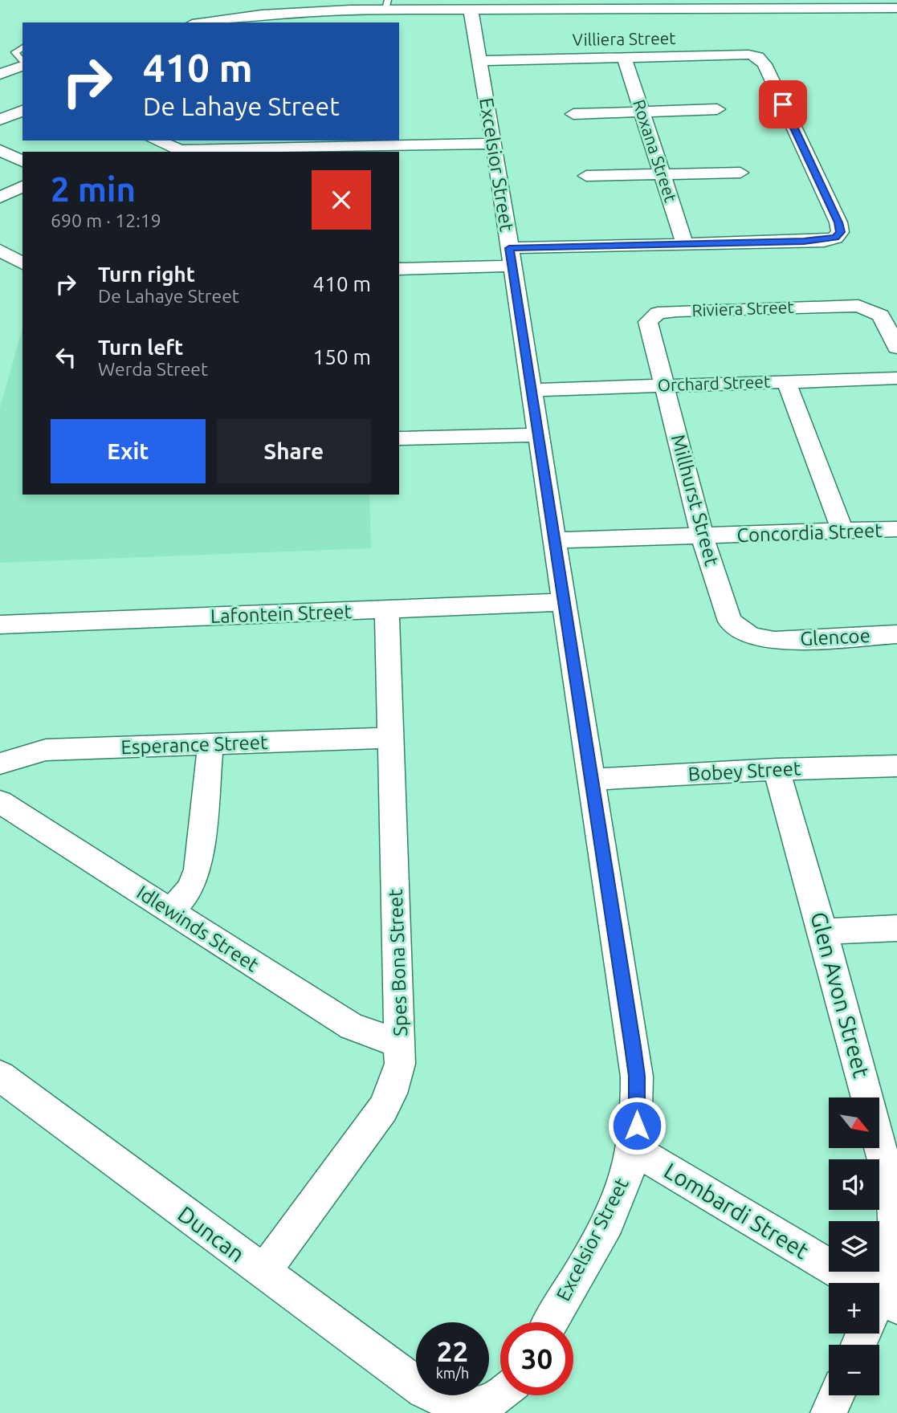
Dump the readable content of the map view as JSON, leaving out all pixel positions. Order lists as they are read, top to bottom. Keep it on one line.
{"streets":{"street":["Villiera Street","Roxana Street","Excelsior Street","Riviera Street","Orchard Street","Millhurst Street","Concordia Street","Lafontein Street","Glencoe","Esperance Street","Bobey Street","Idlewinds Street","Spes Bona Street","Glen Avon Street","Lombardi Street","Duncan"]},"crossings":[["Villiera Street","Roxana Street"],["Villiera Street","Excelsior Street"],["Excelsior Street","Orchard Street"],["Excelsior Street","Concordia Street"],["Excelsior Street","Lafontein Street"],["Excelsior Street","Bobey Street"],["Excelsior Street","Lombardi Street"],["Riviera Street","Millhurst Street"],["Orchard Street","Millhurst Street"],["Millhurst Street","Concordia Street"],["Millhurst Street","Glencoe"],["Lafontein Street","Spes Bona Street"],["Esperance Street","Spes Bona Street"],["Bobey Street","Glen Avon Street"],["Idlewinds Street","Spes Bona Street"],["Spes Bona Street","Duncan"]],"north":"bottom right","page":{"turn":["410 m","De Lahaye Street"],"heading":["2 min","690 m · 12:19"],"list":[{"name":"Turn right","note":"De Lahaye Street","value":"410 m"},{"name":"Turn left","note":"Werda Street","value":"150 m"}],"buttons":["Exit","Share"],"map_buttons":["+","−"],"speed":"22 km/h","limit":"30"}}
